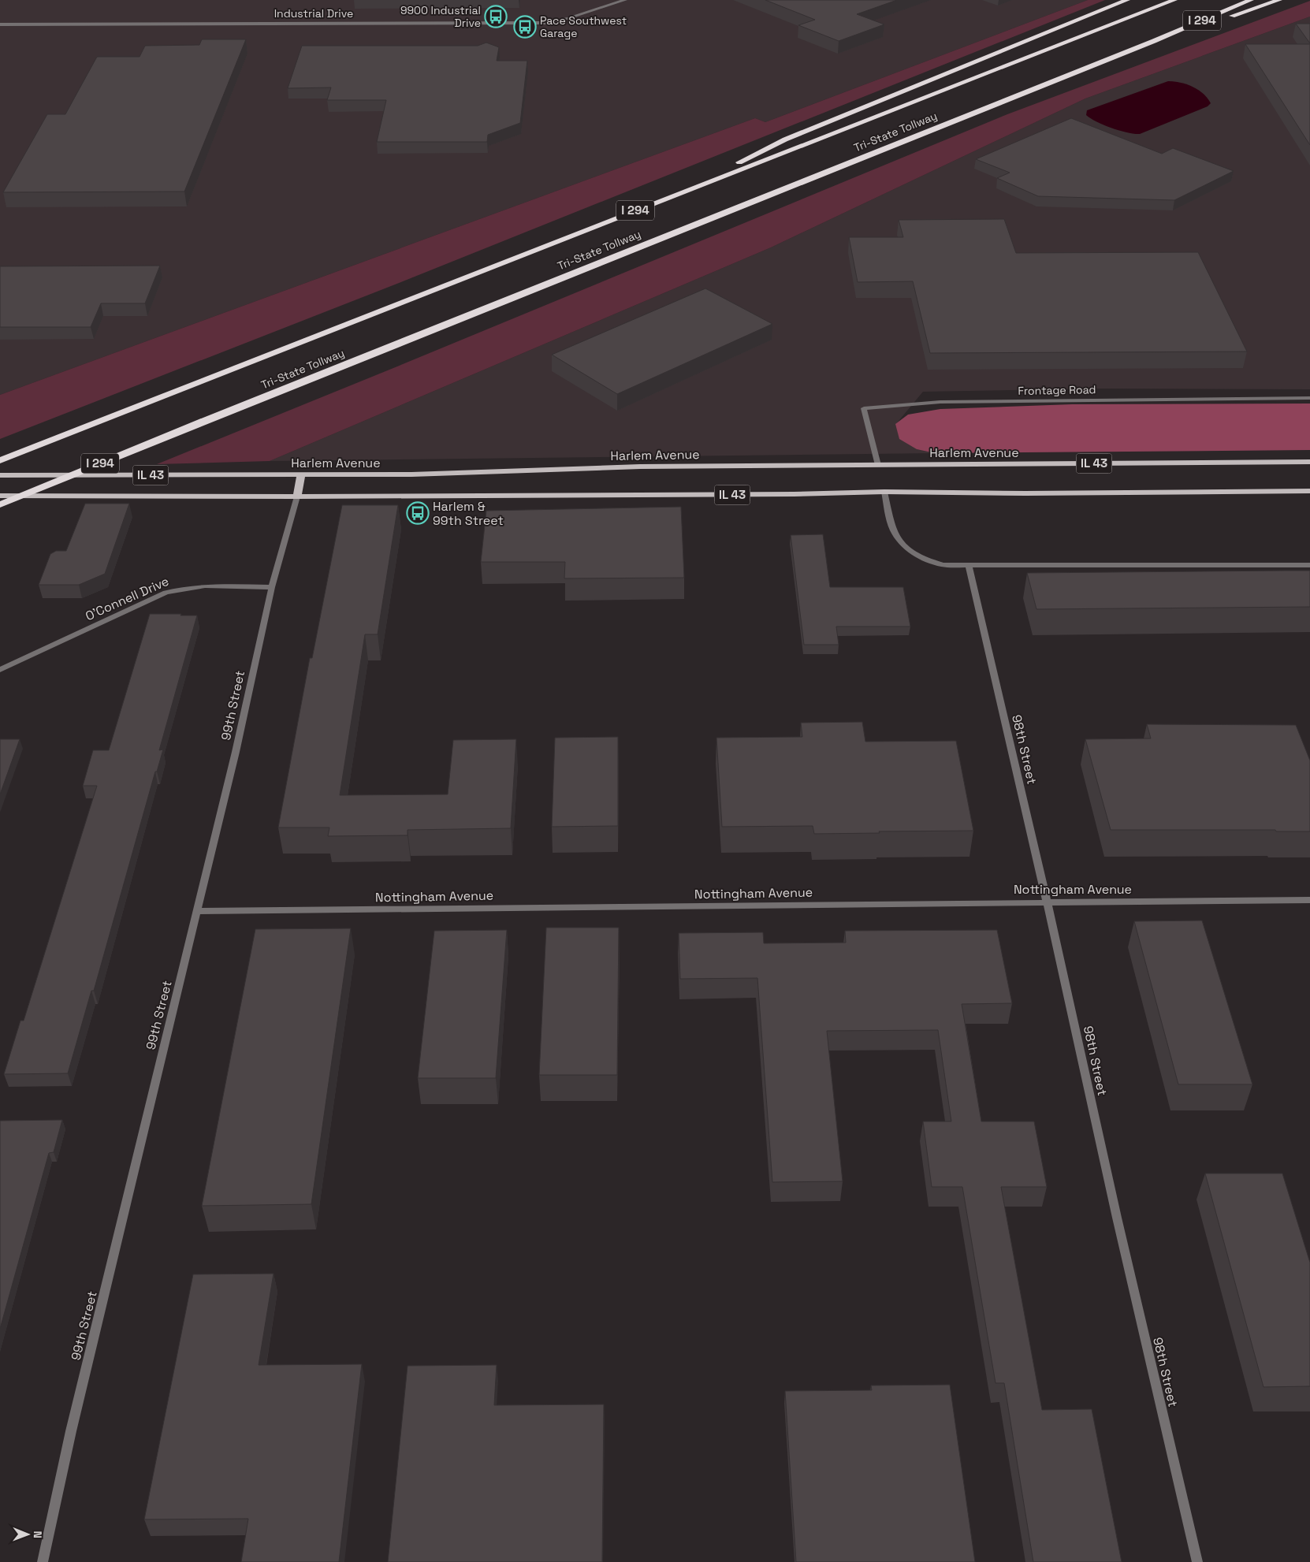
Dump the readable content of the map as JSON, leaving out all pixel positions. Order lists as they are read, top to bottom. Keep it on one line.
{"streets":{"highway":["I 294","Tri-State Tollway"],"main road":["Harlem Avenue","IL 43","99th Street"],"street":["Industrial Drive","Frontage Road","O'Connell Drive","98th Street","Nottingham Avenue"]},"crossings":[["Frontage Road","Harlem Avenue"],["Harlem Avenue","99th Street"],["IL 43","99th Street"],["O'Connell Drive","99th Street"],["99th Street","Nottingham Avenue"],["98th Street","Nottingham Avenue"]],"places":{"bus stop":["9900 Industrial Drive","Pace Southwest Garage","Harlem & 99th Street"]},"north":"right"}
